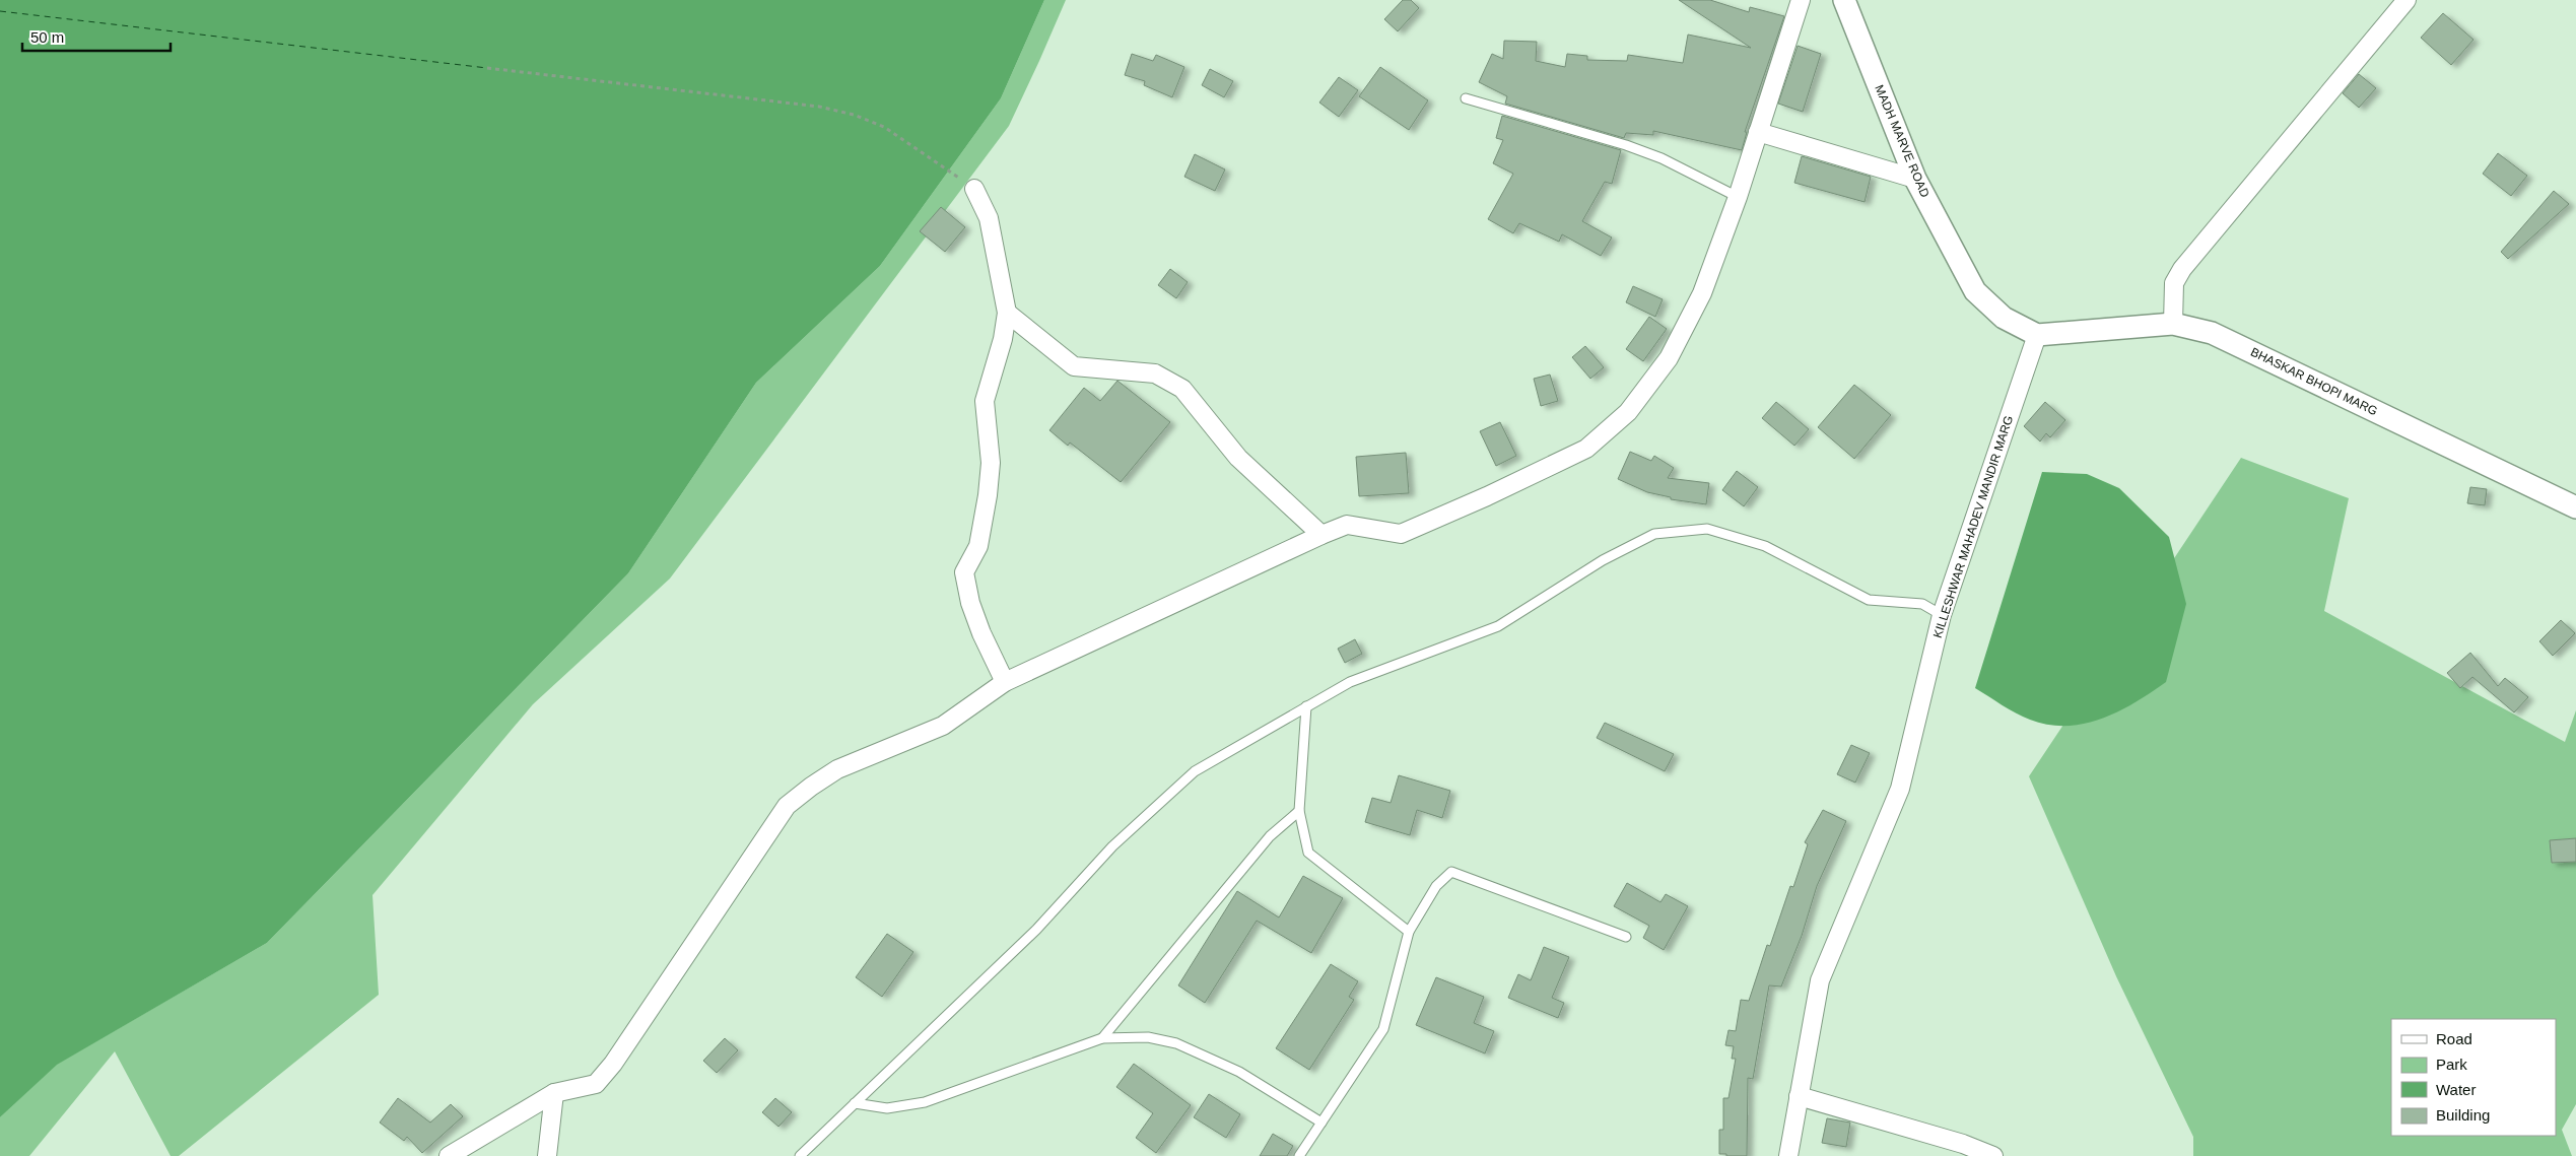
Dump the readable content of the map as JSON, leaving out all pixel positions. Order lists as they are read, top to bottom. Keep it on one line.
{"streets":{"street":["MADH MARVE ROAD","BHASKAR BHOPI MARG","KILLESHWAR MAHADEV MANDIR MARG"]},"crossings":[["MADH MARVE ROAD","BHASKAR BHOPI MARG"],["MADH MARVE ROAD","KILLESHWAR MAHADEV MANDIR MARG"],["BHASKAR BHOPI MARG","KILLESHWAR MAHADEV MANDIR MARG"]],"legend":["Road","Park","Water","Building"],"scale_bar":"50 m"}
